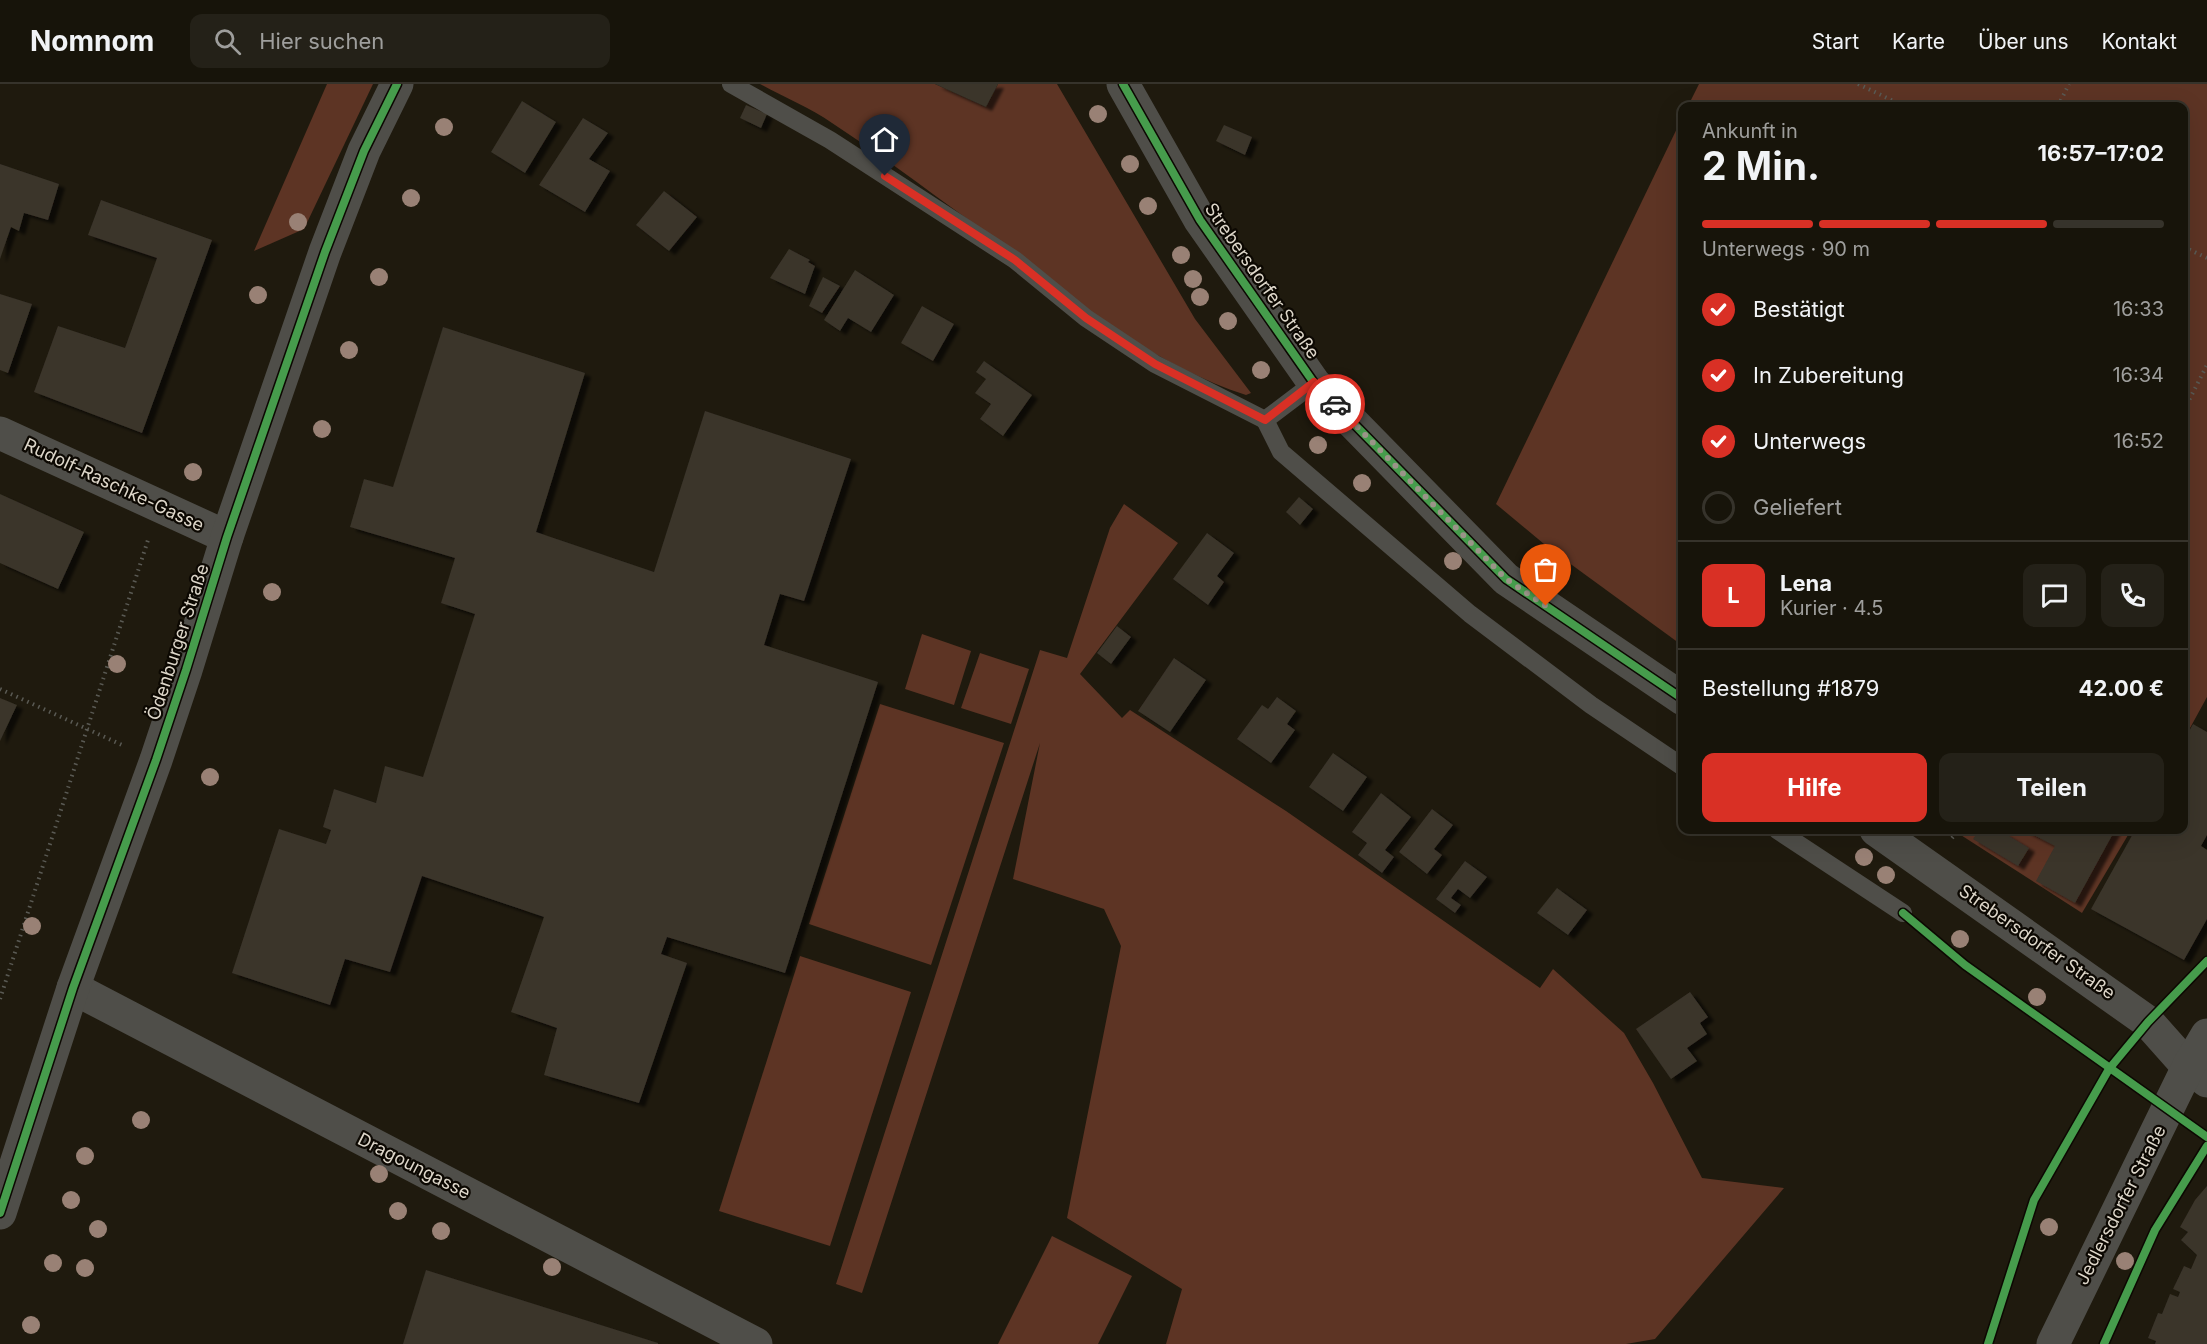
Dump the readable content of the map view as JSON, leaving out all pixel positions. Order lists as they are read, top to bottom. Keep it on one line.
{"streets":{"street":["Strebersdorfer Straße","Rudolf-Raschke-Gasse","Ödenburger Straße","Dragoungasse","Jedlersdorfer Straße"]},"crossings":[["Strebersdorfer Straße","Jedlersdorfer Straße"],["Rudolf-Raschke-Gasse","Ödenburger Straße"],["Ödenburger Straße","Dragoungasse"]],"page":{"header":"Nomnom","search":"Hier suchen","nav":["Start","Karte","Über uns","Kontakt"],"heading":["2 Min.","Ankunft in","16:57–17:02"],"panel":["Lena","Kurier · 4.5","Bestellung #1879","42.00 €"],"bar":"Unterwegs · 90 m","list":[["Bestätigt","16:33"],["In Zubereitung","16:34"],["Unterwegs","16:52"],"Geliefert"],"round":"L","buttons":["Hilfe","Teilen"]}}
